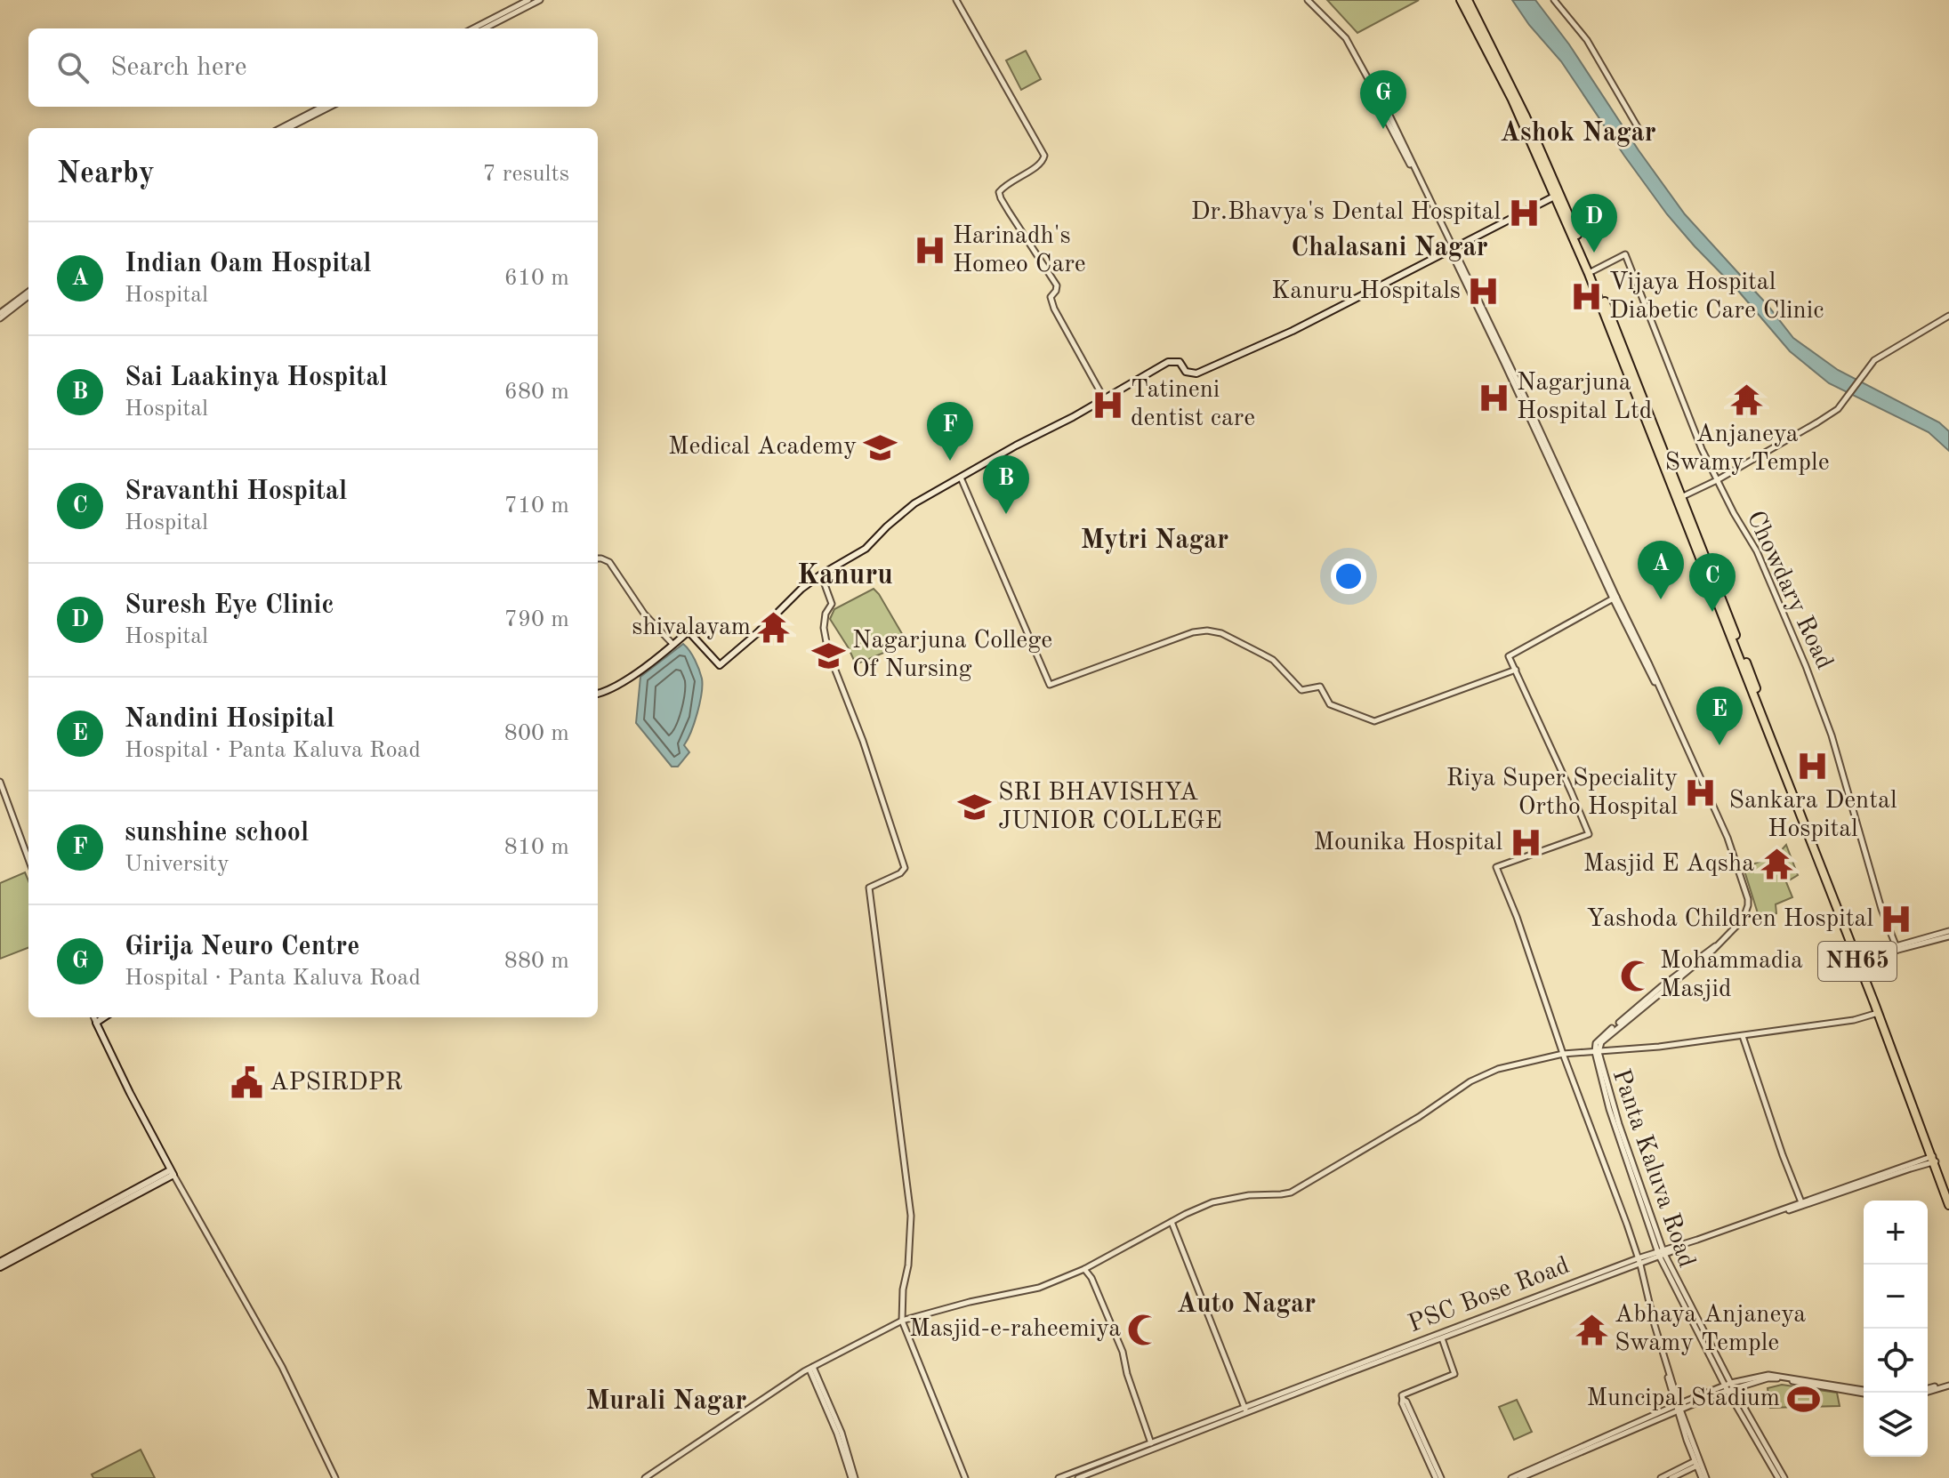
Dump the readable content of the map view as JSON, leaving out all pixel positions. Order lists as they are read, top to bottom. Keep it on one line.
{"streets":{"highway":["NH65"],"street":["Chowdary Road","Panta Kaluva Road","PSC Bose Road"]},"crossings":[["Chowdary Road","NH65"],["NH65","PSC Bose Road"],["Panta Kaluva Road","PSC Bose Road"]],"districts":["Ashok Nagar","Chalasani Nagar","Mytri Nagar","Kanuru","Auto Nagar","Murali Nagar"],"places":{"hospital":["Dr.Bhavya's Dental Hospital","Harinadh's Homeo Care","Kanuru Hospitals","Vijaya Hospital Diabetic Care Clinic","Nagarjuna Hospital Ltd","Tatineni dentist care","Sankara Dental Hospital","Riya Super Speciality Ortho Hospital","Mounika Hospital","Yashoda Children Hospital"],"temple":["Anjaneya Swamy Temple","shivalayam","Masjid E Aqsha","Abhaya Anjaneya Swamy Temple"],"school or university":["Medical Academy","Nagarjuna College Of Nursing","SRI BHAVISHYA JUNIOR COLLEGE"],"mosque":["Mohammadia Masjid","Masjid-e-raheemiya"],"public building":["APSIRDPR"],"sports":["Muncipal Stadium"]},"page":{"search":"Search here","pins":["G","D","F","B","A","C","E"],"heading":["Nearby","7 results"],"list":[{"mark":"A","name":"Indian Oam Hospital","note":"Hospital","value":"610 m"},{"mark":"B","name":"Sai Laakinya Hospital","note":"Hospital","value":"680 m"},{"mark":"C","name":"Sravanthi Hospital","note":"Hospital","value":"710 m"},{"mark":"D","name":"Suresh Eye Clinic","note":"Hospital","value":"790 m"},{"mark":"E","name":"Nandini Hosipital","note":"Hospital · Panta Kaluva Road","value":"800 m"},{"mark":"F","name":"sunshine school","note":"University","value":"810 m"},{"mark":"G","name":"Girija Neuro Centre","note":"Hospital · Panta Kaluva Road","value":"880 m"}],"map_buttons":["+","−"]}}
